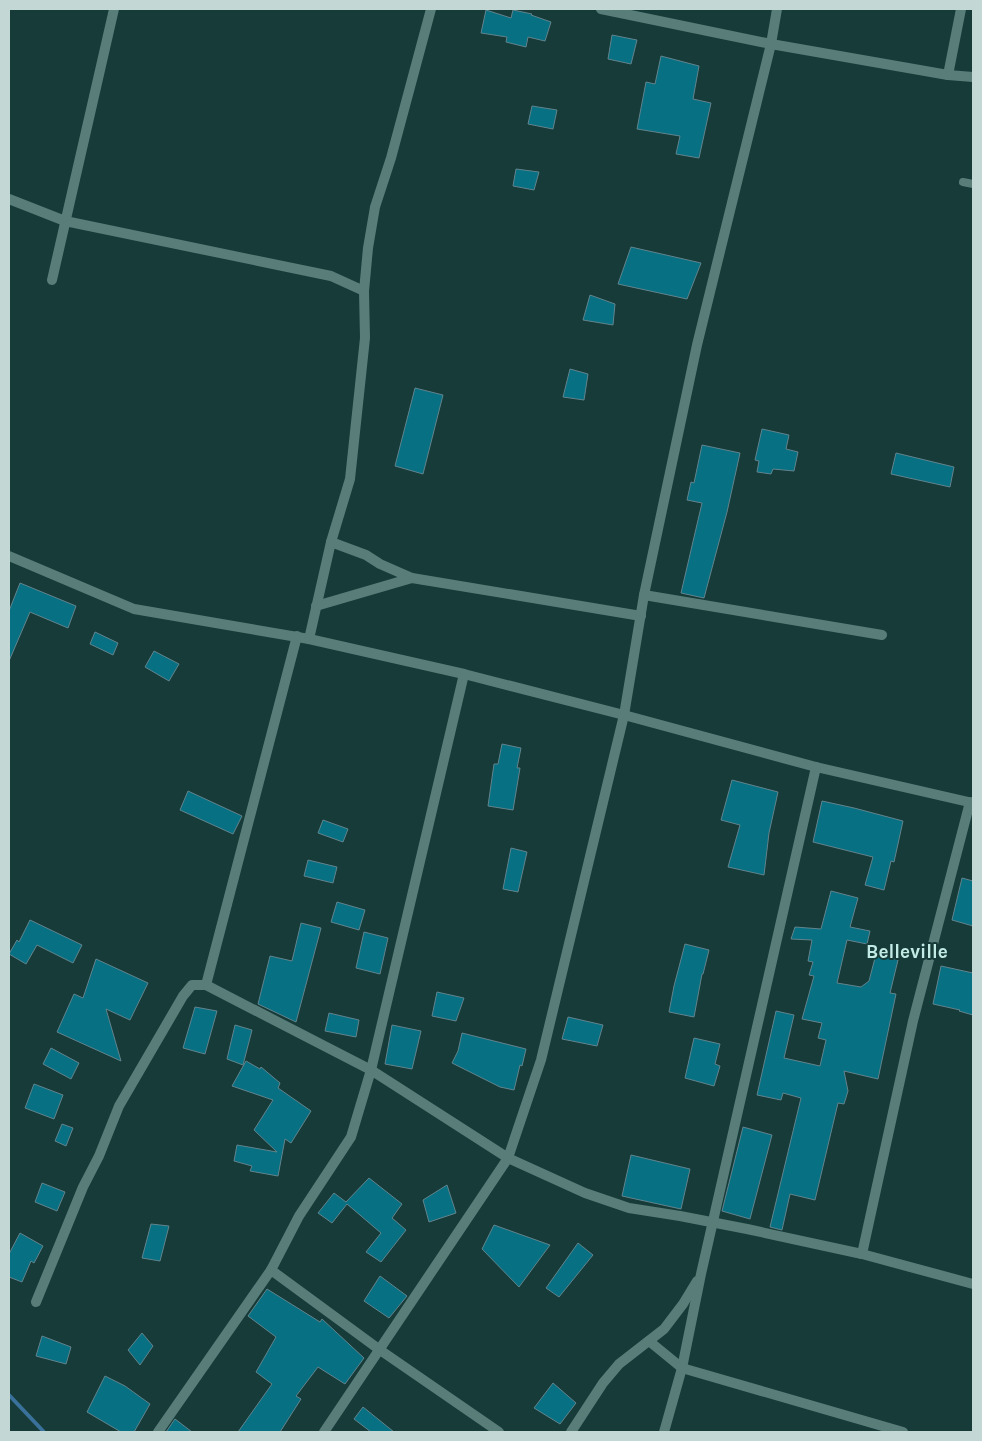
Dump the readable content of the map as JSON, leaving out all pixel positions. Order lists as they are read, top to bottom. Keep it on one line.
{"districts":["Belleville"]}
